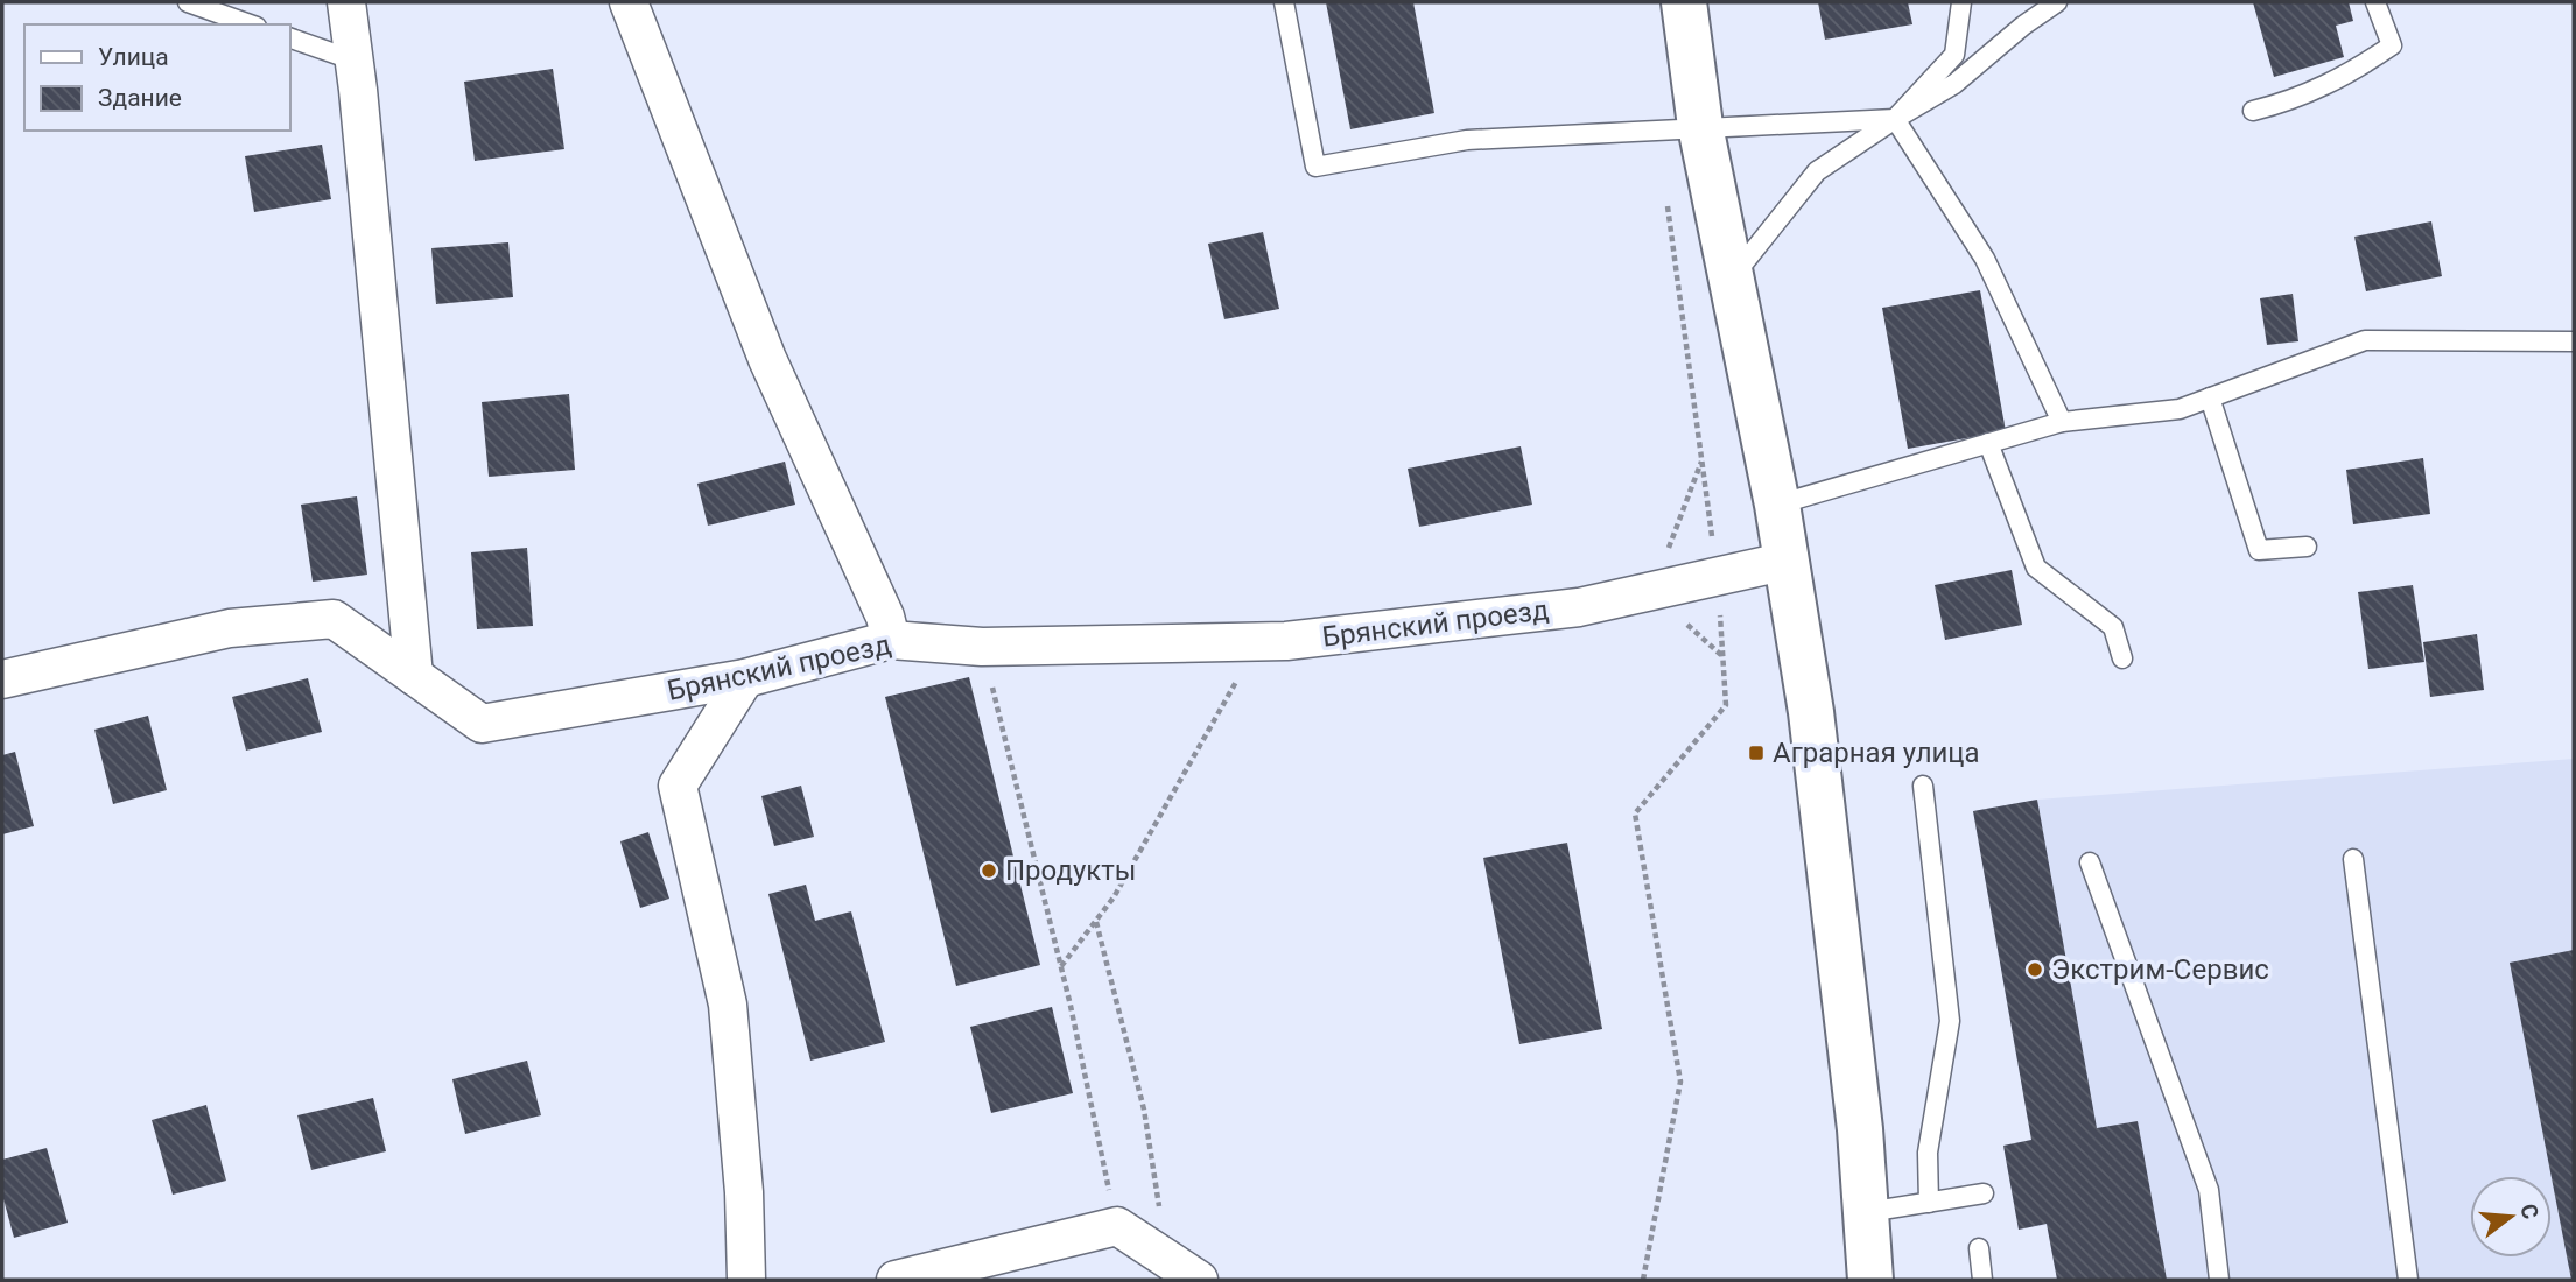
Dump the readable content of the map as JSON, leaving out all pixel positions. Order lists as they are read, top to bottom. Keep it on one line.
{"streets":{"street":["Брянский проезд"]},"places":{"transit":["Аграрная улица"],"other":["Продукты","Экстрим-Сервис"]},"legend":["Улица","Здание"],"north":"right"}
